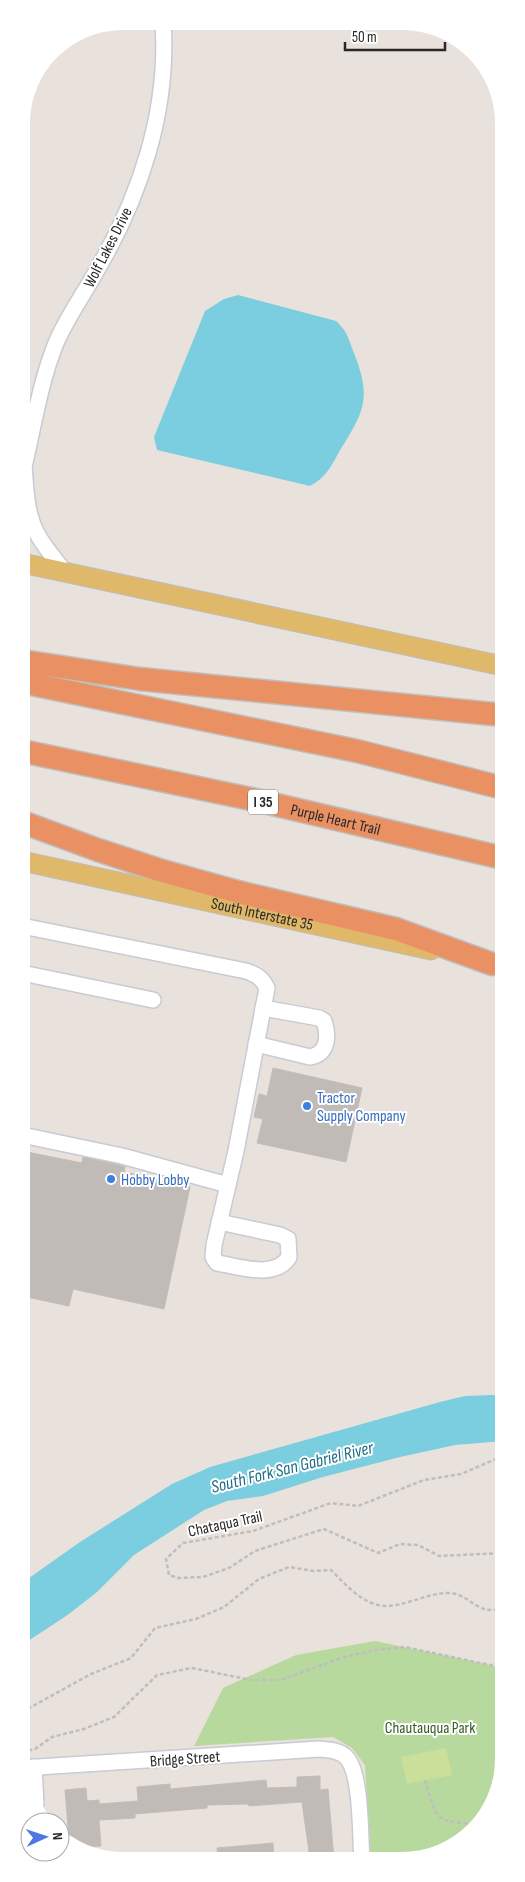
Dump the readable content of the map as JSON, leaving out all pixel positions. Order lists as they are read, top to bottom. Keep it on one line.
{"streets":{"highway":["I 35","Purple Heart Trail"],"main road":["South Interstate 35"],"street":["Wolf Lakes Drive","Bridge Street"],"path":["Chataqua Trail"]},"water":["South Fork San Gabriel River"],"parks":["Chautauqua Park"],"places":["Tractor Supply Company","Hobby Lobby"],"scale_bar":"50 m","north":"right"}
